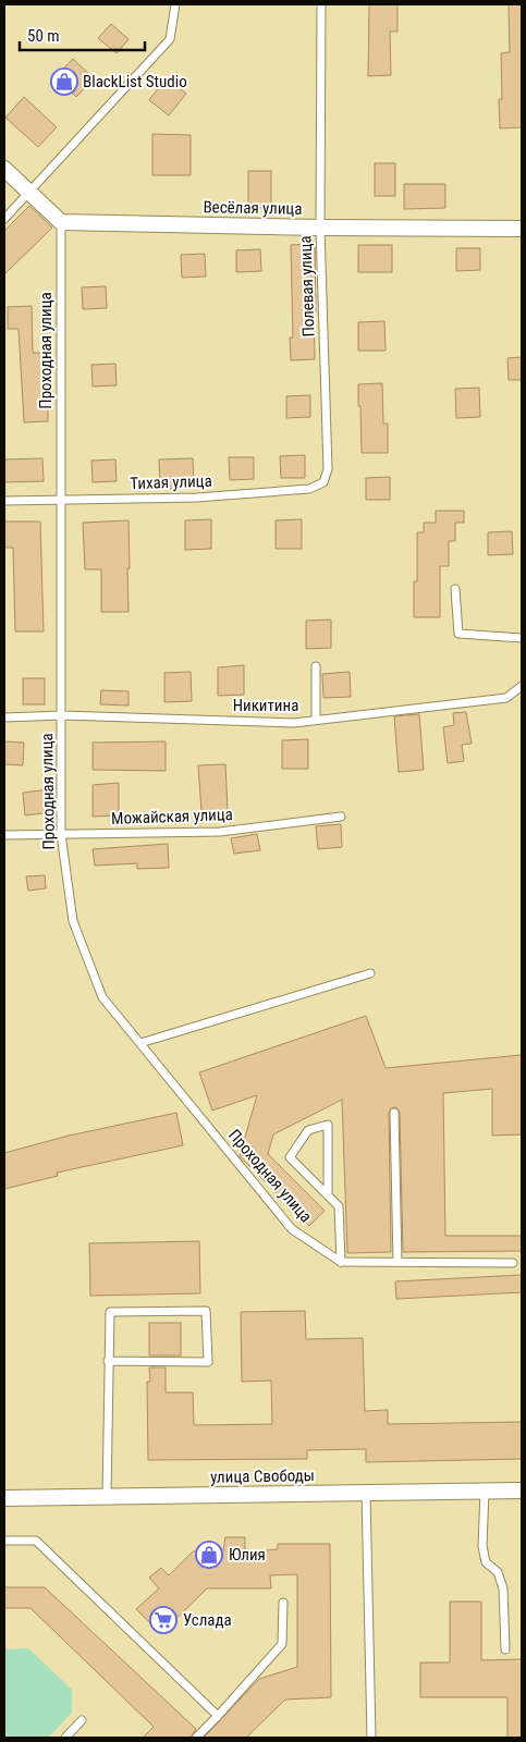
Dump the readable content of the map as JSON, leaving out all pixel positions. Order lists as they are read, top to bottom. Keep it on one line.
{"streets":{"street":["Весёлая улица","улица Свободы"],"lane":["Полевая улица","Проходная улица","Тихая улица","Никитина","Можайская улица"]},"crossings":[["Весёлая улица","Полевая улица"],["Весёлая улица","Проходная улица"],["Полевая улица","Тихая улица"],["Проходная улица","Тихая улица"],["Проходная улица","Никитина"],["Проходная улица","Можайская улица"]],"places":{"shop":["BlackList Studio","Юлия"],"supermarket":["Услада"]},"scale_bar":"50 m"}
